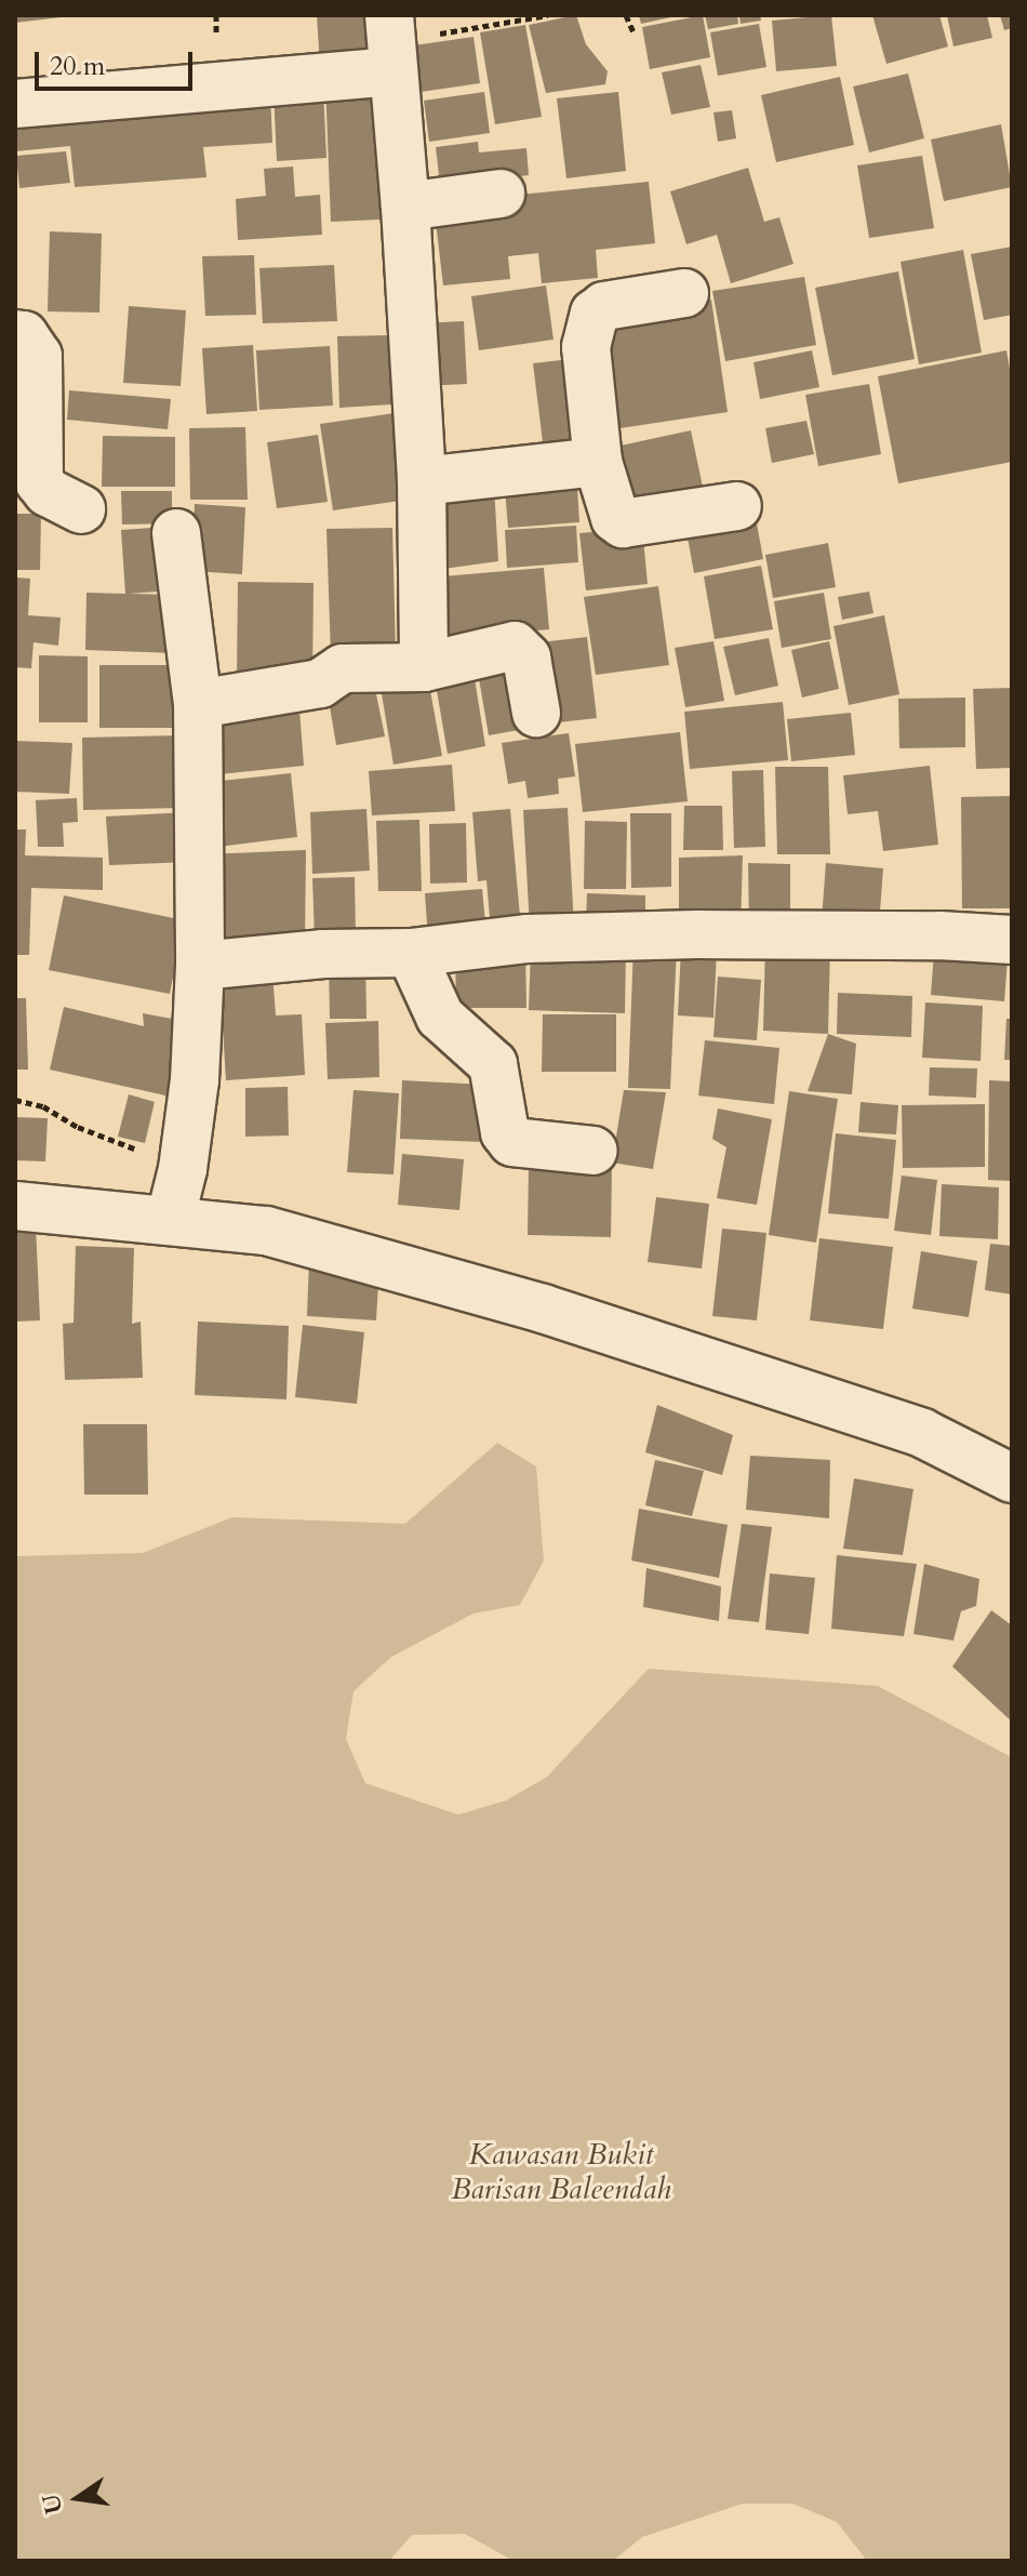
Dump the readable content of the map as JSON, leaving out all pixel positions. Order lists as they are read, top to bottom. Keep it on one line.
{"parks":["Kawasan Bukit Barisan Baleendah"],"scale_bar":"20 m","north":"left"}
